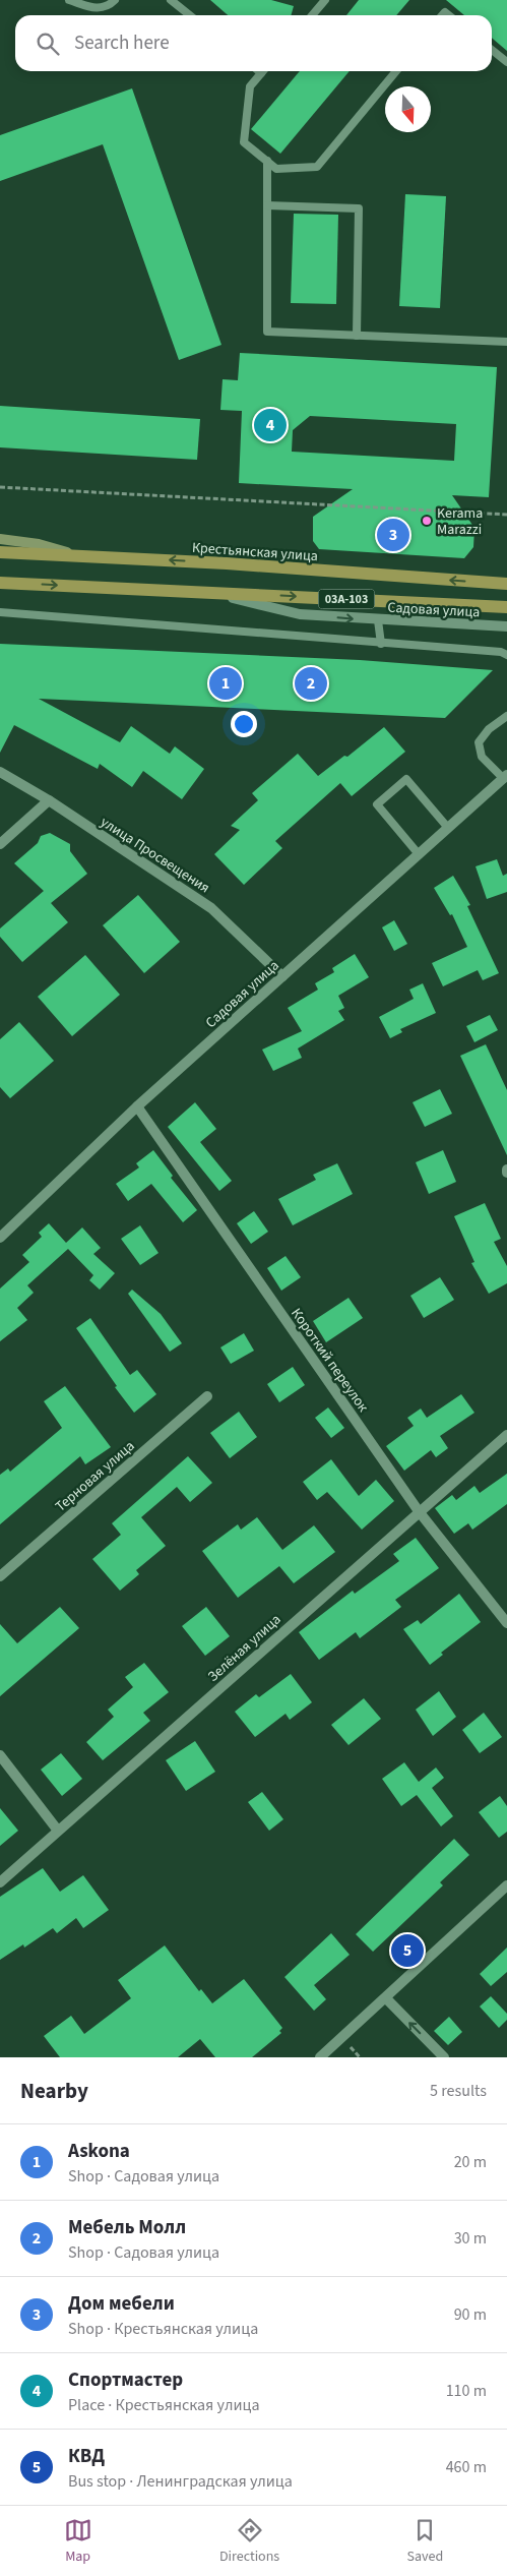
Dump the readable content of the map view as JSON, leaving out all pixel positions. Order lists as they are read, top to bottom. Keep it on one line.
{"streets":{"main road":["Крестьянская улица","03А-103"],"street":["Садовая улица","улица Просвещения","Короткий переулок","Терновая улица","Зелёная улица"]},"crossings":[["03А-103","Садовая улица"],["Садовая улица","улица Просвещения"],["Садовая улица","Короткий переулок"],["Короткий переулок","Зелёная улица"]],"places":["Kerama Marazzi"],"north":"bottom","page":{"search":"Search here","pins":["4","3","1","2","5"],"heading":["Nearby","5 results"],"list":[{"mark":"1","name":"Askona","note":"Shop · Садовая улица","value":"20 m"},{"mark":"2","name":"Мебель Молл","note":"Shop · Садовая улица","value":"30 m"},{"mark":"3","name":"Дом мебели","note":"Shop · Крестьянская улица","value":"90 m"},{"mark":"4","name":"Спортмастер","note":"Place · Крестьянская улица","value":"110 m"},{"mark":"5","name":"КВД","note":"Bus stop · Ленинградская улица","value":"460 m"}],"nav":["Map","Directions","Saved"]}}
